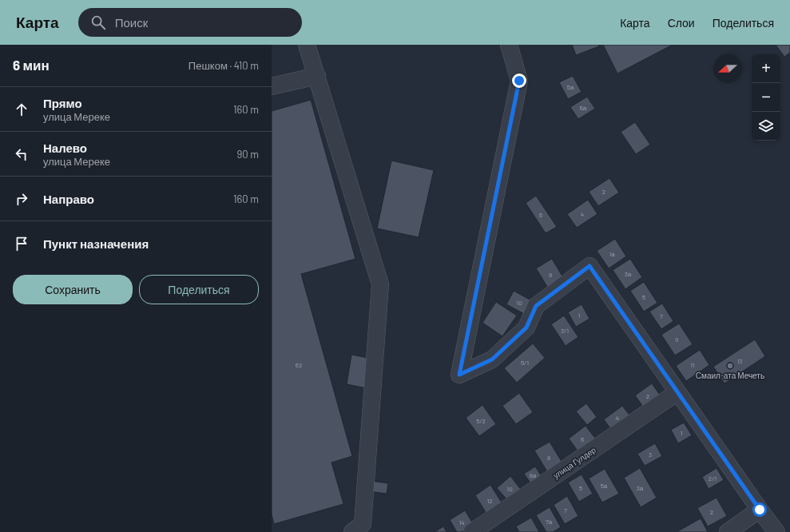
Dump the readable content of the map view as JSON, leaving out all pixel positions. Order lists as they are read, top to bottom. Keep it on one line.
{"streets":{"street":["улица Гулдер"]},"places":["Смаил-ата Мечеть"],"house_numbers":["5а","6а","2","4","6","1а","3а","8","5","10","1","7","3/1","9","13","5/1","62","11","2","4","5/2","1","6","3","8","8а","2/1","5а","5","3а","10","12","7","2","7а","14"],"north":"left","page":{"header":"Карта","search":"Поиск","nav":["Карта","Слои","Поделиться"],"heading":["6 мин","Пешком · 410 m"],"map_buttons":["+","−"],"list":[["Прямо","улица Мереке","160 m"],["Налево","улица Мереке","90 m"],["Направо","160 m"],"Пункт назначения"],"buttons":["Сохранить","Поделиться"]}}
